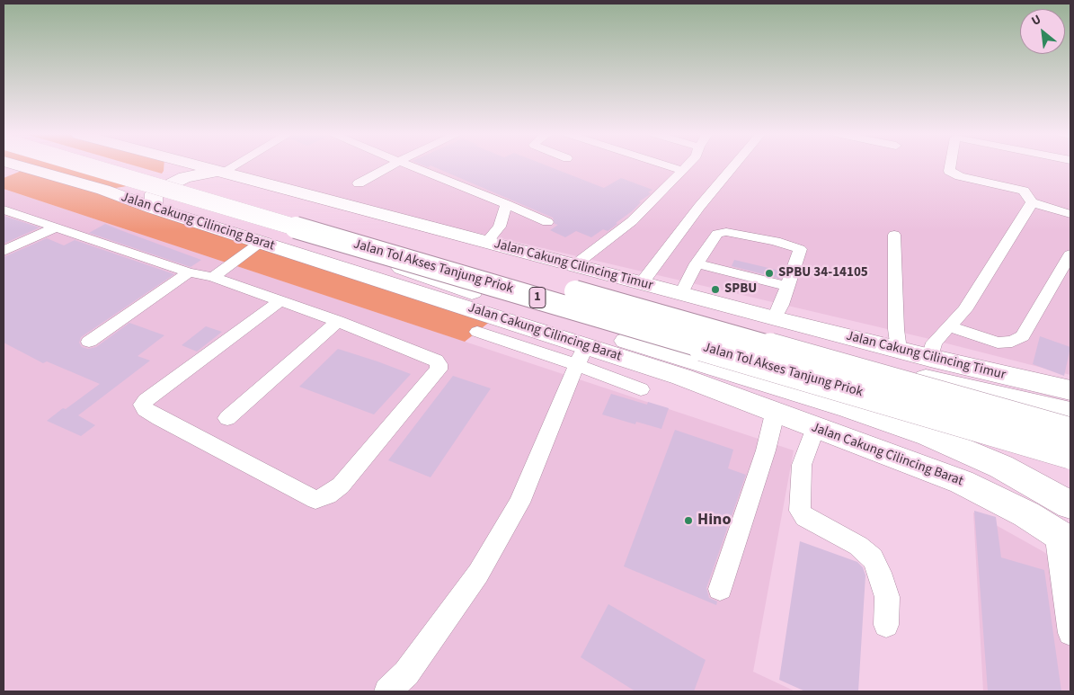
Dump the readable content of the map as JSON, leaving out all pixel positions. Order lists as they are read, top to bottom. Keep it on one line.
{"streets":{"highway":["Jalan Cakung Cilincing Barat","Jalan Cakung Cilincing Timur","Jalan Tol Akses Tanjung Priok","1"]},"places":["SPBU 34-14105","SPBU","Hino"],"north":"top left"}
